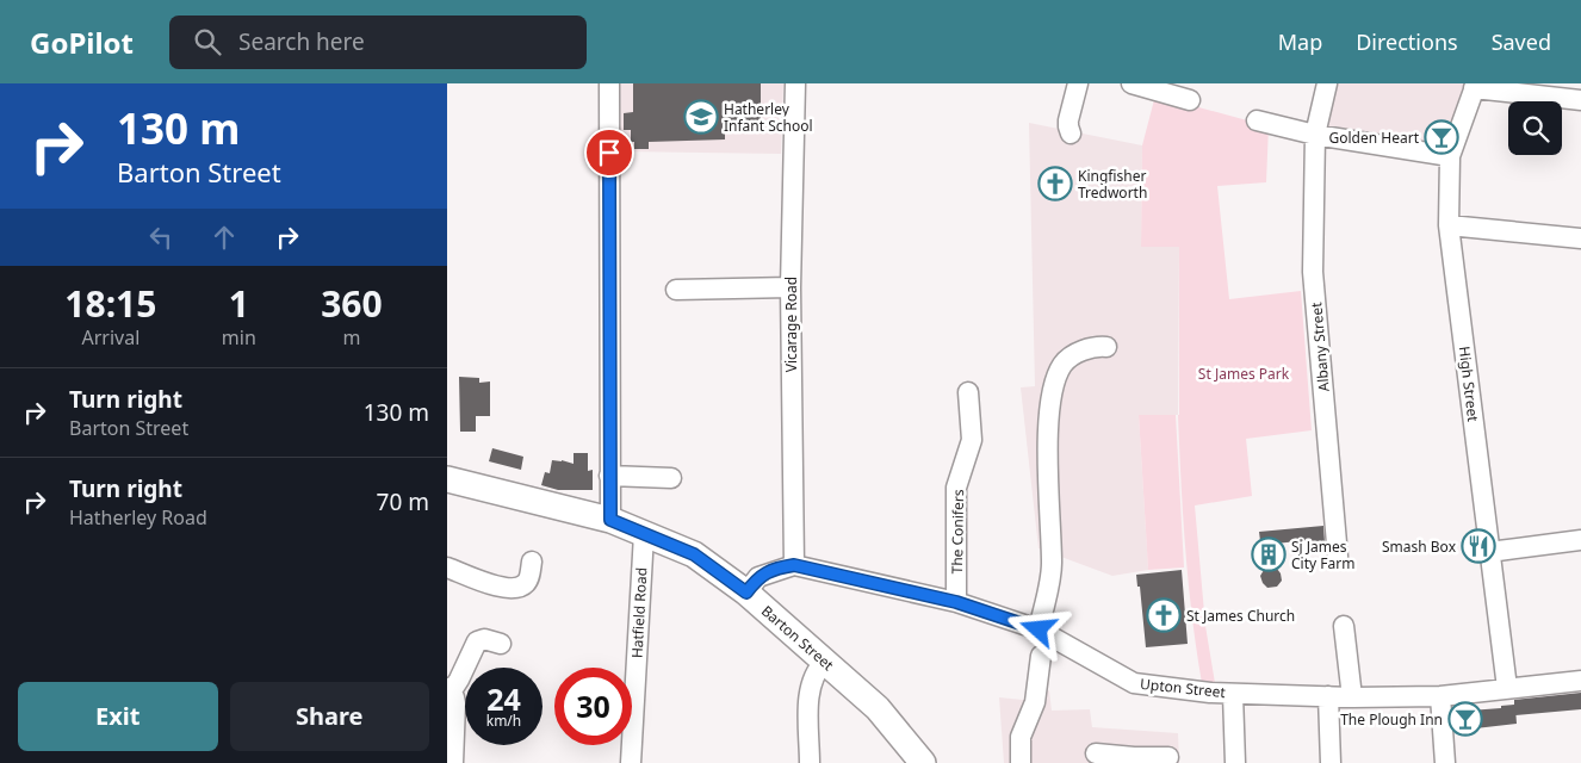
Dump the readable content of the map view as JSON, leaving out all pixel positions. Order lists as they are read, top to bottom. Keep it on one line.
{"streets":{"main road":["Barton Street"],"street":["Vicarage Road","Albany Street","High Street","The Conifers","Hatfield Road","Upton Street"]},"crossings":[["Vicarage Road","Upton Street"],["High Street","Upton Street"],["The Conifers","Upton Street"],["Hatfield Road","Barton Street"],["Barton Street","Upton Street"]],"parks":["St James Park"],"places":{"school or university":["Hatherley Infant School"],"bar":["Golden Heart","The Plough Inn"],"church":["Kingfisher Tredworth","St James Church"],"restaurant":["Smash Box"],"building":["Sj James City Farm"]},"page":{"header":"GoPilot","search":"Search here","nav":["Map","Directions","Saved"],"turn":["130 m","Barton Street"],"eta":["18:15","Arrival","1","min","360","m"],"list":[{"name":"Turn right","note":"Barton Street","value":"130 m"},{"name":"Turn right","note":"Hatherley Road","value":"70 m"}],"speed":"24 km/h","limit":"30","buttons":["Exit","Share"]}}
